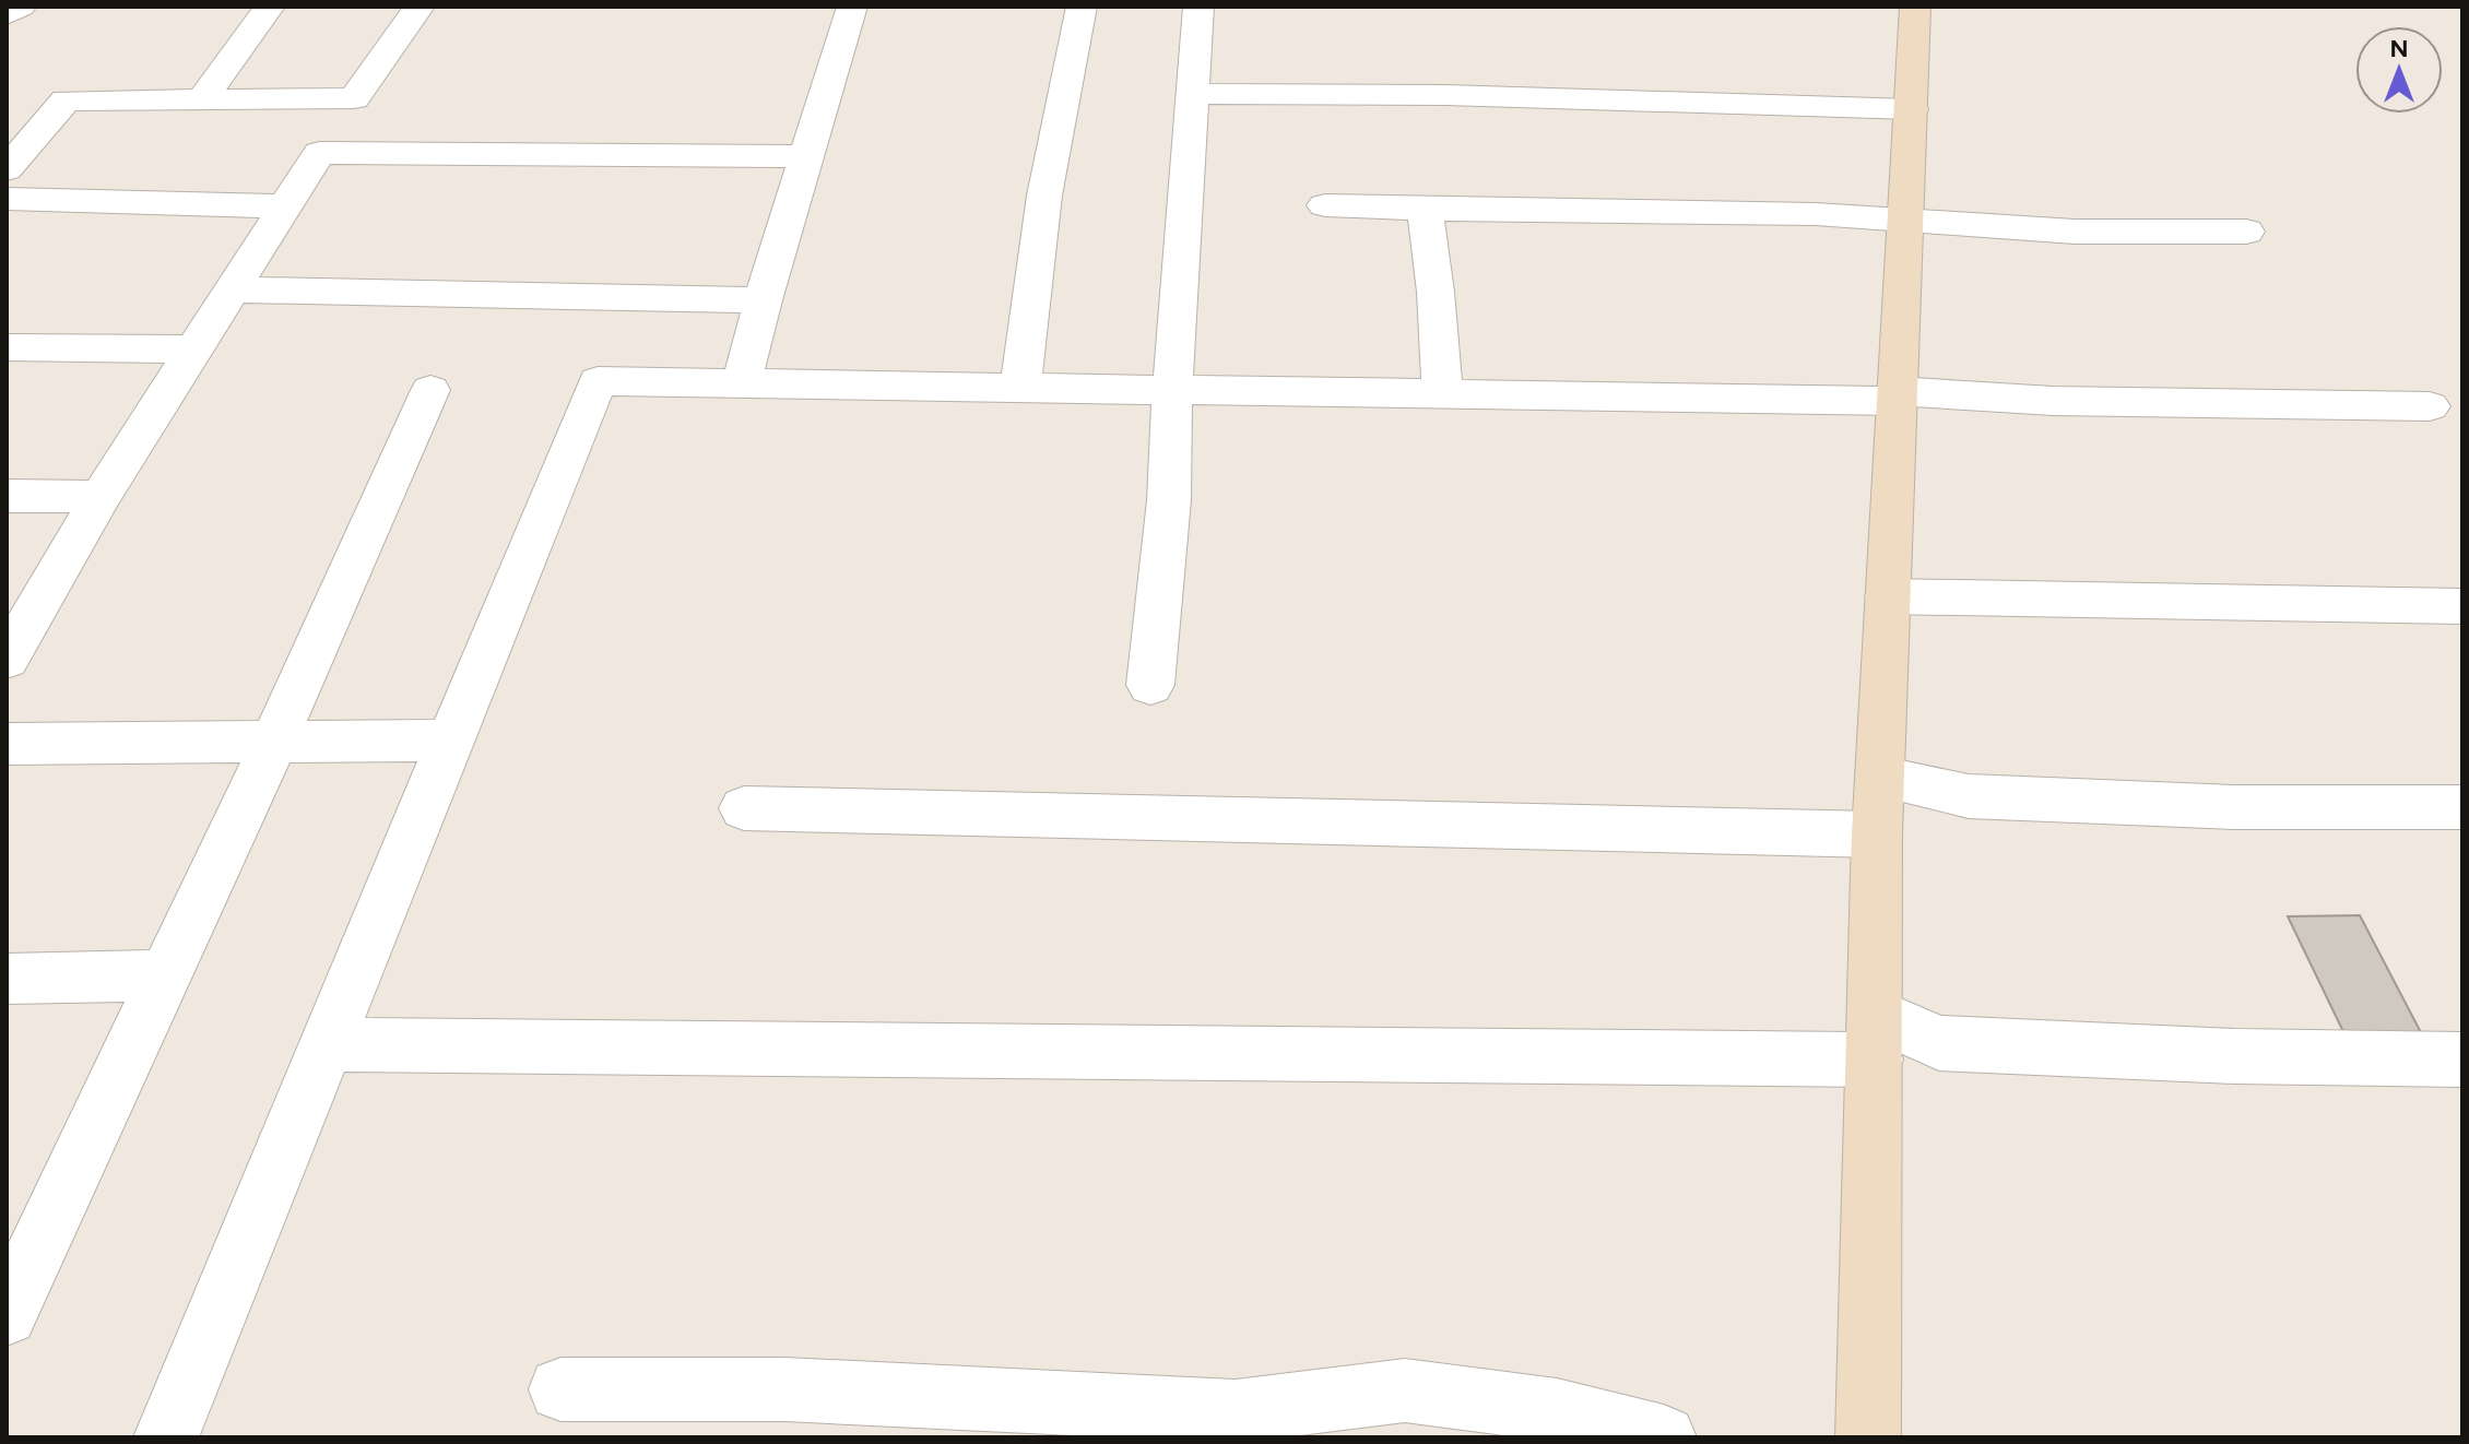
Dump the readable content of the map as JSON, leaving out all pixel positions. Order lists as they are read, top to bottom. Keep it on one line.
{"north":"top"}
